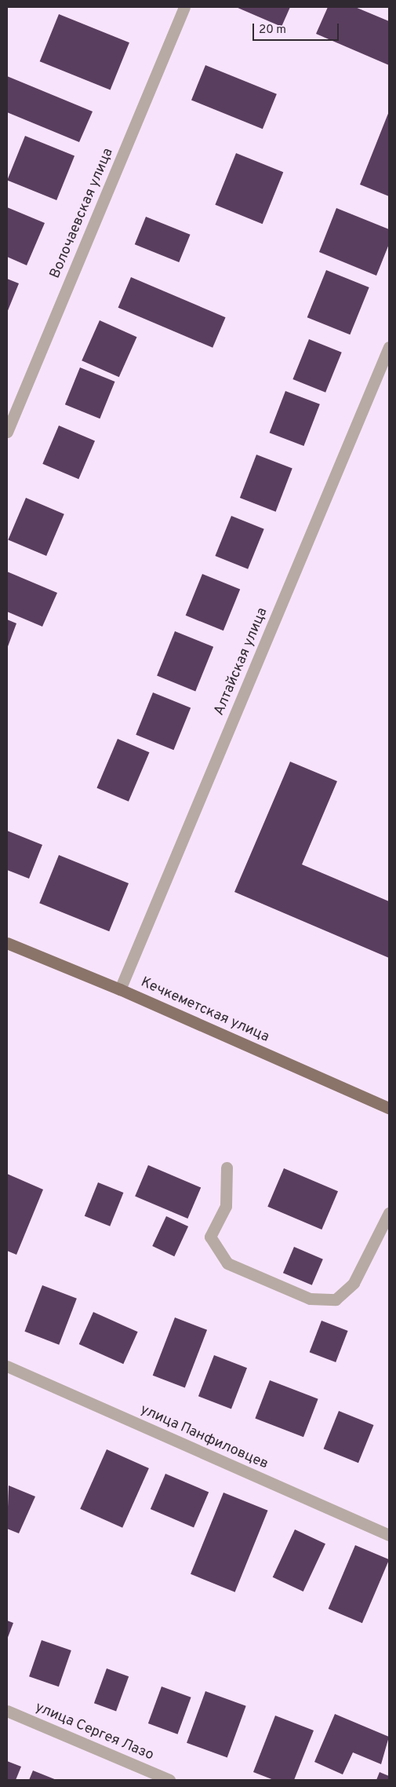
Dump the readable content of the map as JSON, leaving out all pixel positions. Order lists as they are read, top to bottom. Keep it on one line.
{"streets":{"main road":["Кечкеметская улица"],"street":["Волочаевская улица","Алтайская улица","улица Панфиловцев","улица Сергея Лазо"]},"crossings":[["Алтайская улица","Кечкеметская улица"]],"scale_bar":"20 m"}
